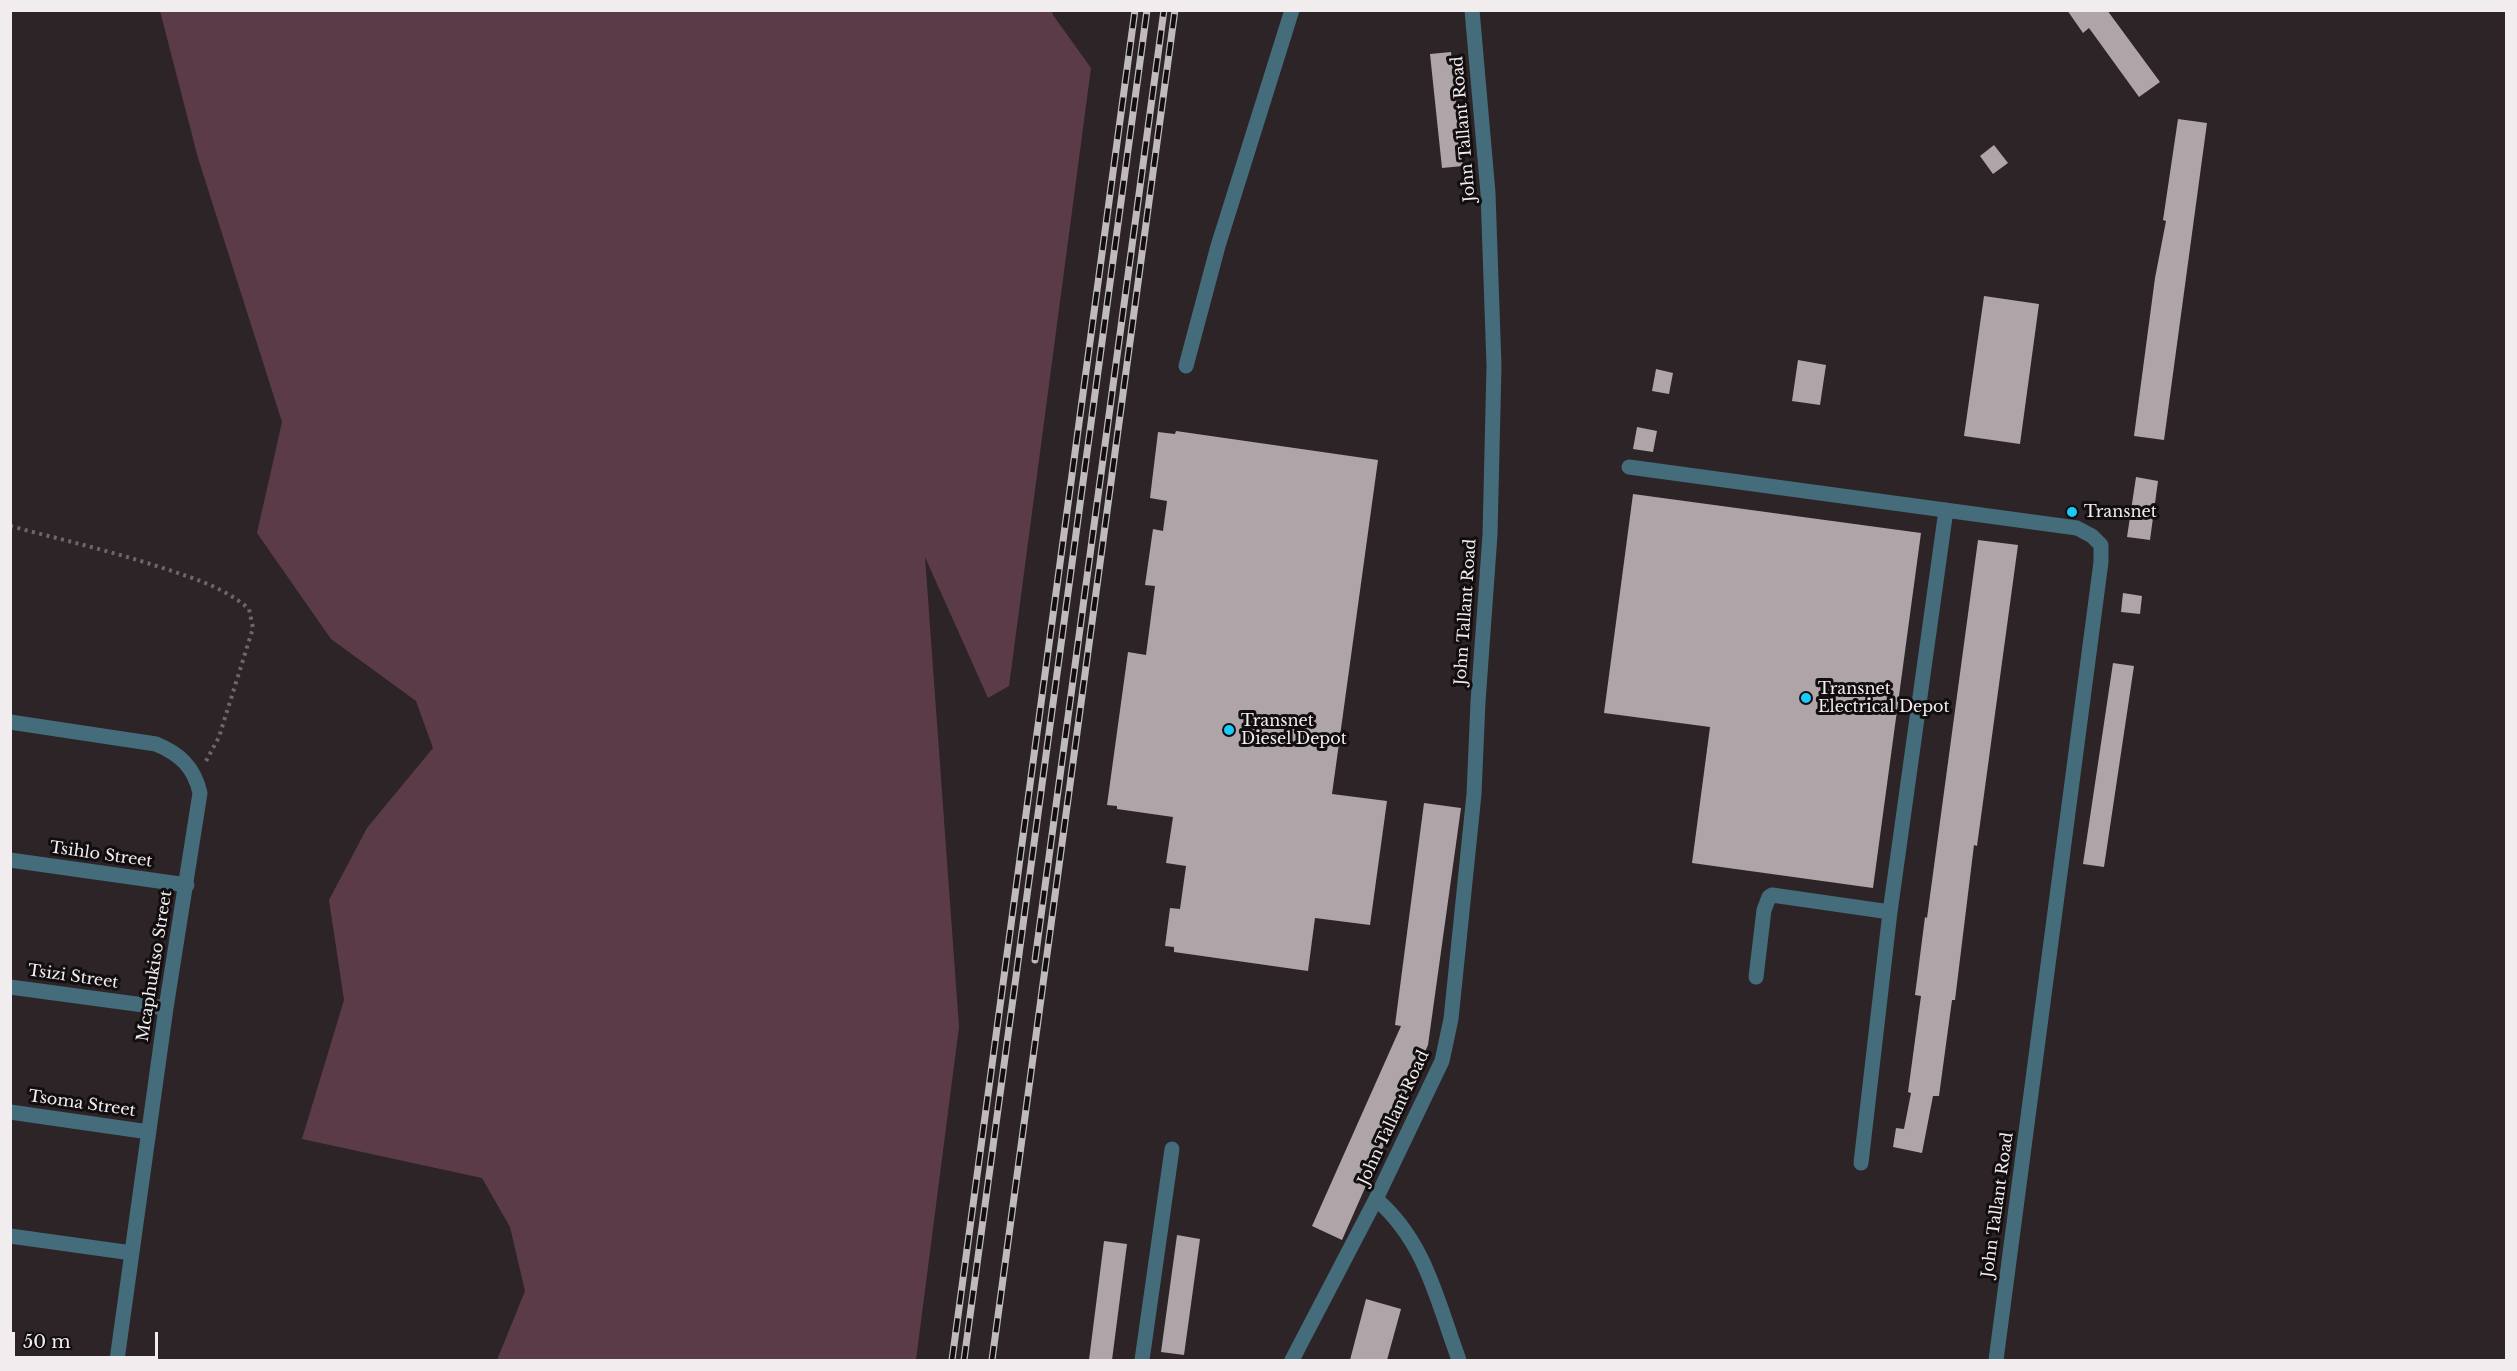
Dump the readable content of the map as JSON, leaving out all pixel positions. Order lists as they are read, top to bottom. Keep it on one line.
{"streets":{"street":["John Tallant Road","Tsihlo Street","Mcaphukiso Street","Tsizi Street","Tsoma Street"]},"crossings":[["Tsihlo Street","Mcaphukiso Street"],["Mcaphukiso Street","Tsizi Street"],["Mcaphukiso Street","Tsoma Street"]],"places":["Transnet","Transnet Electrical Depot","Transnet Diesel Depot"],"scale_bar":"50 m"}
